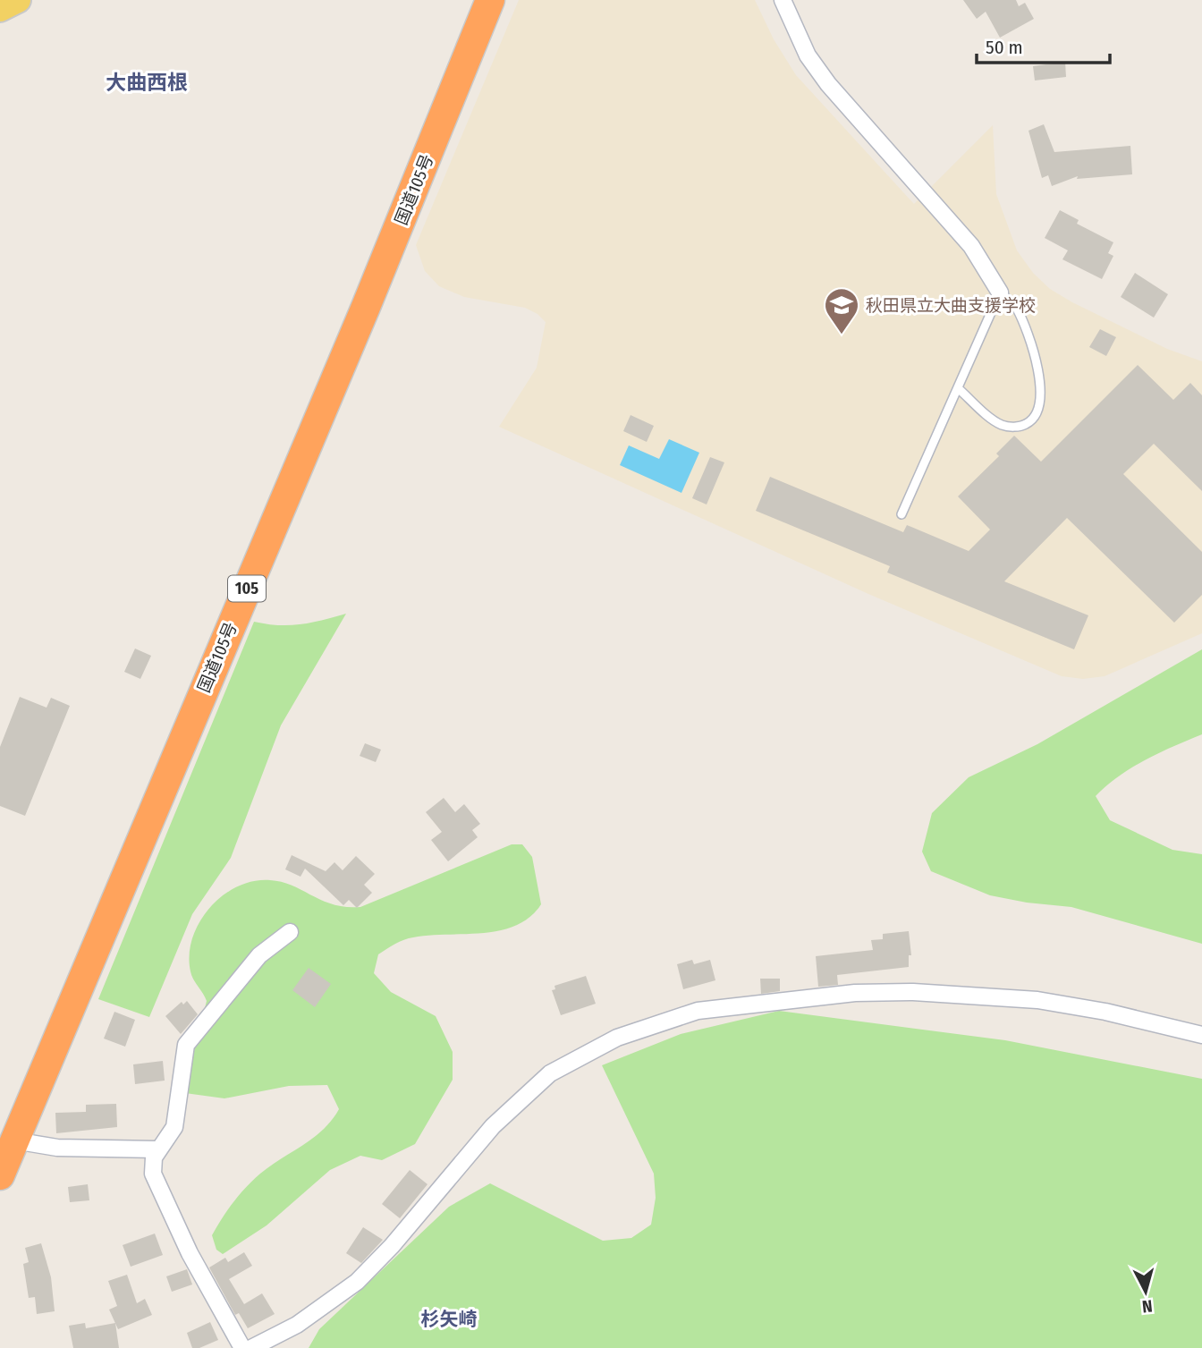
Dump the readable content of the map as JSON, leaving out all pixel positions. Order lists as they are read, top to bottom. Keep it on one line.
{"streets":{"highway":["国道105号","105"]},"districts":["大曲西根","杉矢崎"],"places":{"school or university":["秋田県立大曲支援学校"]},"scale_bar":"50 m","north":"bottom"}
